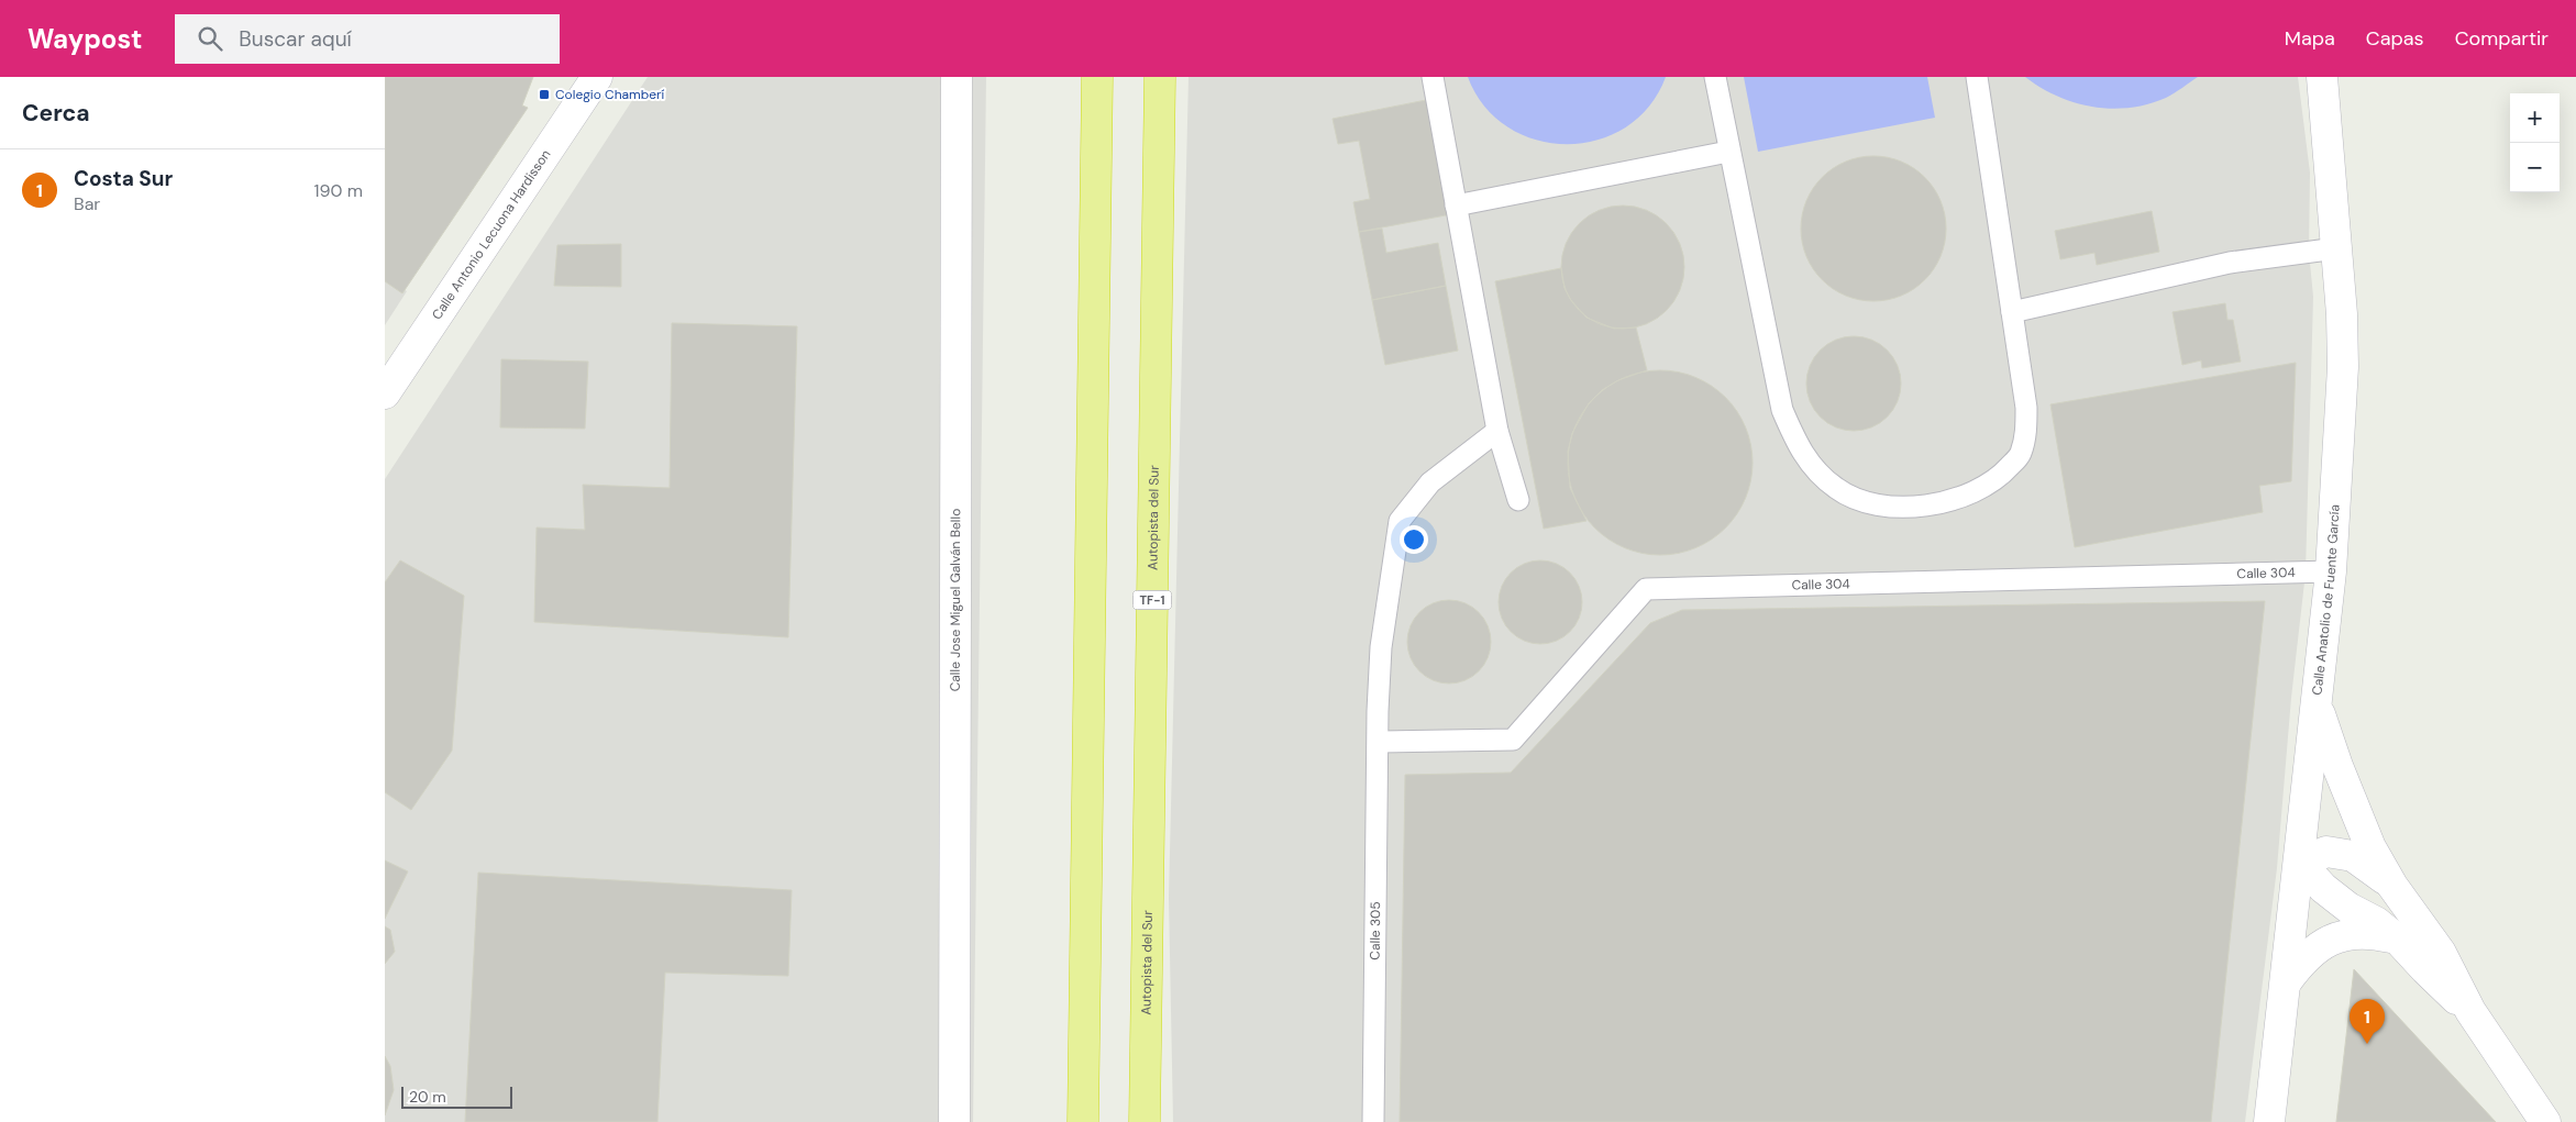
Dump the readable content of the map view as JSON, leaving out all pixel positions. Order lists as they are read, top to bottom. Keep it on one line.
{"streets":{"highway":["Autopista del Sur","TF-1"],"street":["Calle Antonio Lecuona Hardisson","Calle Jose Miguel Galván Bello","Calle Anatolio de Fuente García"],"lane":["Calle 304","Calle 305"]},"crossings":[["Calle 304","Calle Anatolio de Fuente García"],["Calle 304","Calle 305"]],"places":{"transit":["Colegio Chamberí"]},"scale_bar":"20 m","page":{"header":"Waypost","search":"Buscar aquí","nav":["Mapa","Capas","Compartir"],"heading":"Cerca","map_buttons":["+","−"],"list":[{"mark":"1","name":"Costa Sur","note":"Bar","value":"190 m"}],"pins":"1","scale":"20 m"}}
